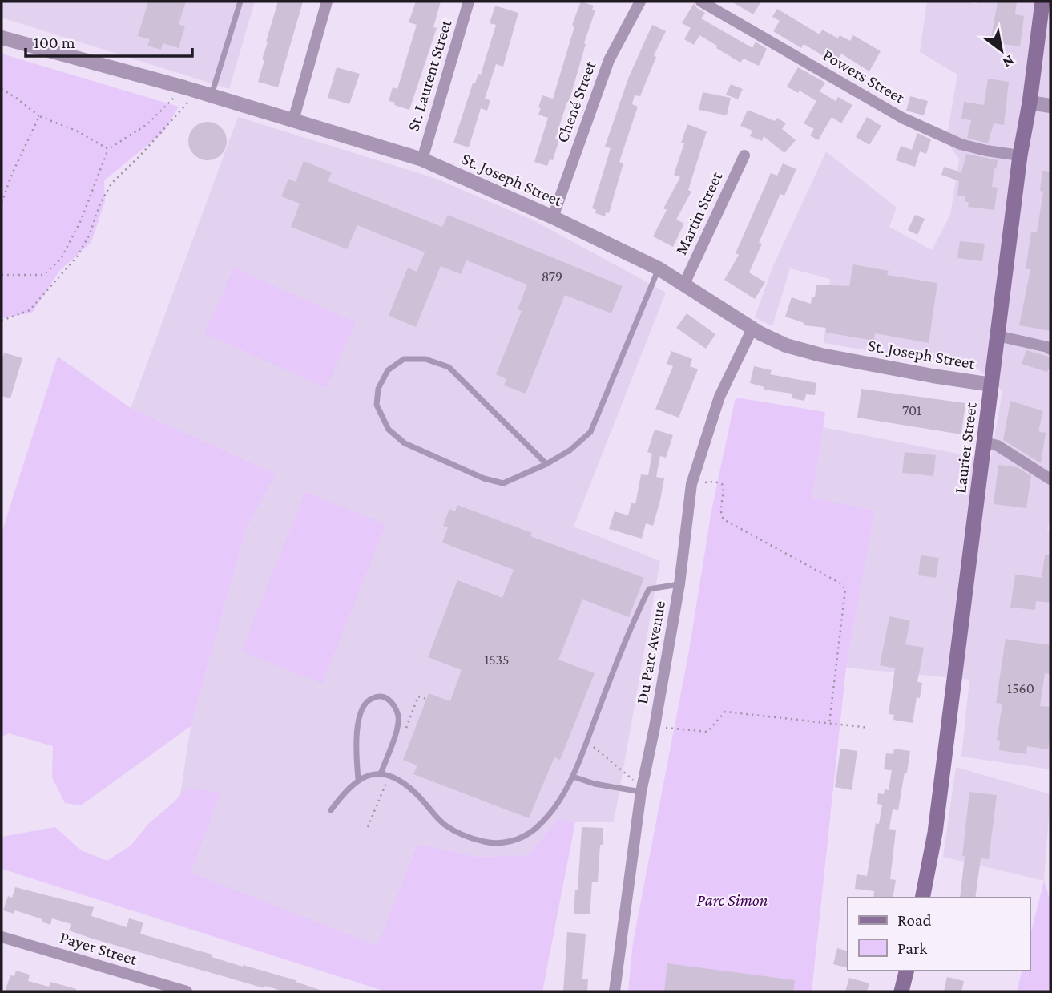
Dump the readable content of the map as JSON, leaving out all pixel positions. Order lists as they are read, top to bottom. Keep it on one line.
{"streets":{"main road":["Laurier Street"],"street":["St. Laurent Street","Powers Street","Chené Street","St. Joseph Street","Martin Street","Du Parc Avenue","Payer Street"]},"crossings":[["St. Laurent Street","St. Joseph Street"],["Powers Street","Laurier Street"],["Chené Street","St. Joseph Street"],["St. Joseph Street","Martin Street"],["St. Joseph Street","Laurier Street"],["St. Joseph Street","Du Parc Avenue"]],"parks":["Parc Simon"],"house_numbers":["879","701","1535","1560"],"legend":["Road","Park"],"scale_bar":"100 m","north":"bottom right"}
